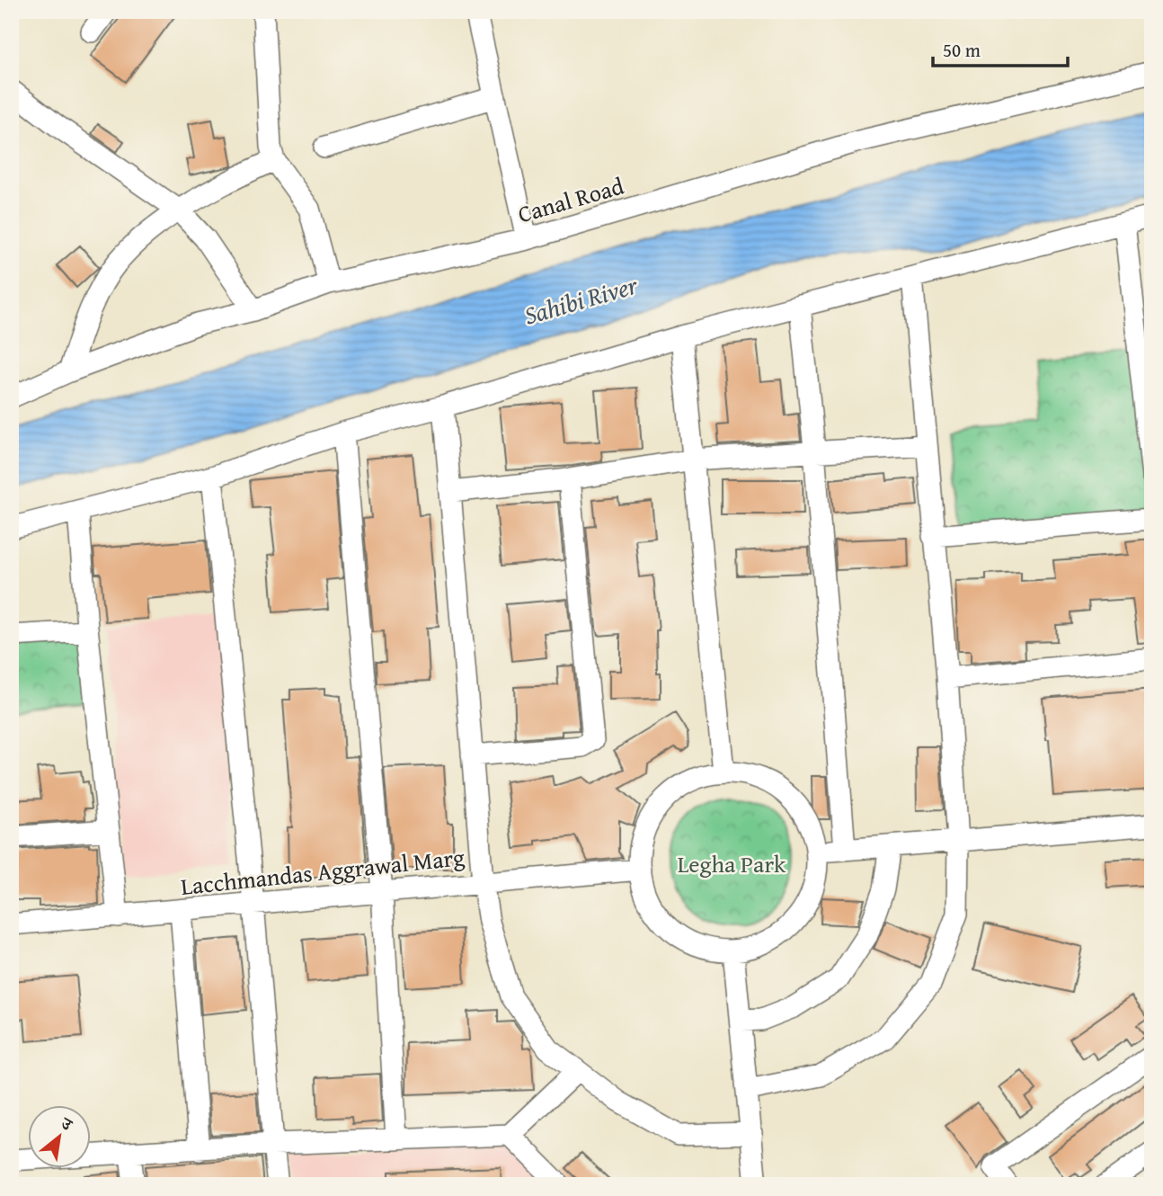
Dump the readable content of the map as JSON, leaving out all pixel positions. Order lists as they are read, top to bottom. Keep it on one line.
{"streets":{"street":["Canal Road","Lacchmandas Aggrawal Marg"]},"water":["Sahibi River"],"parks":["Legha Park"],"scale_bar":"50 m","north":"top right"}
